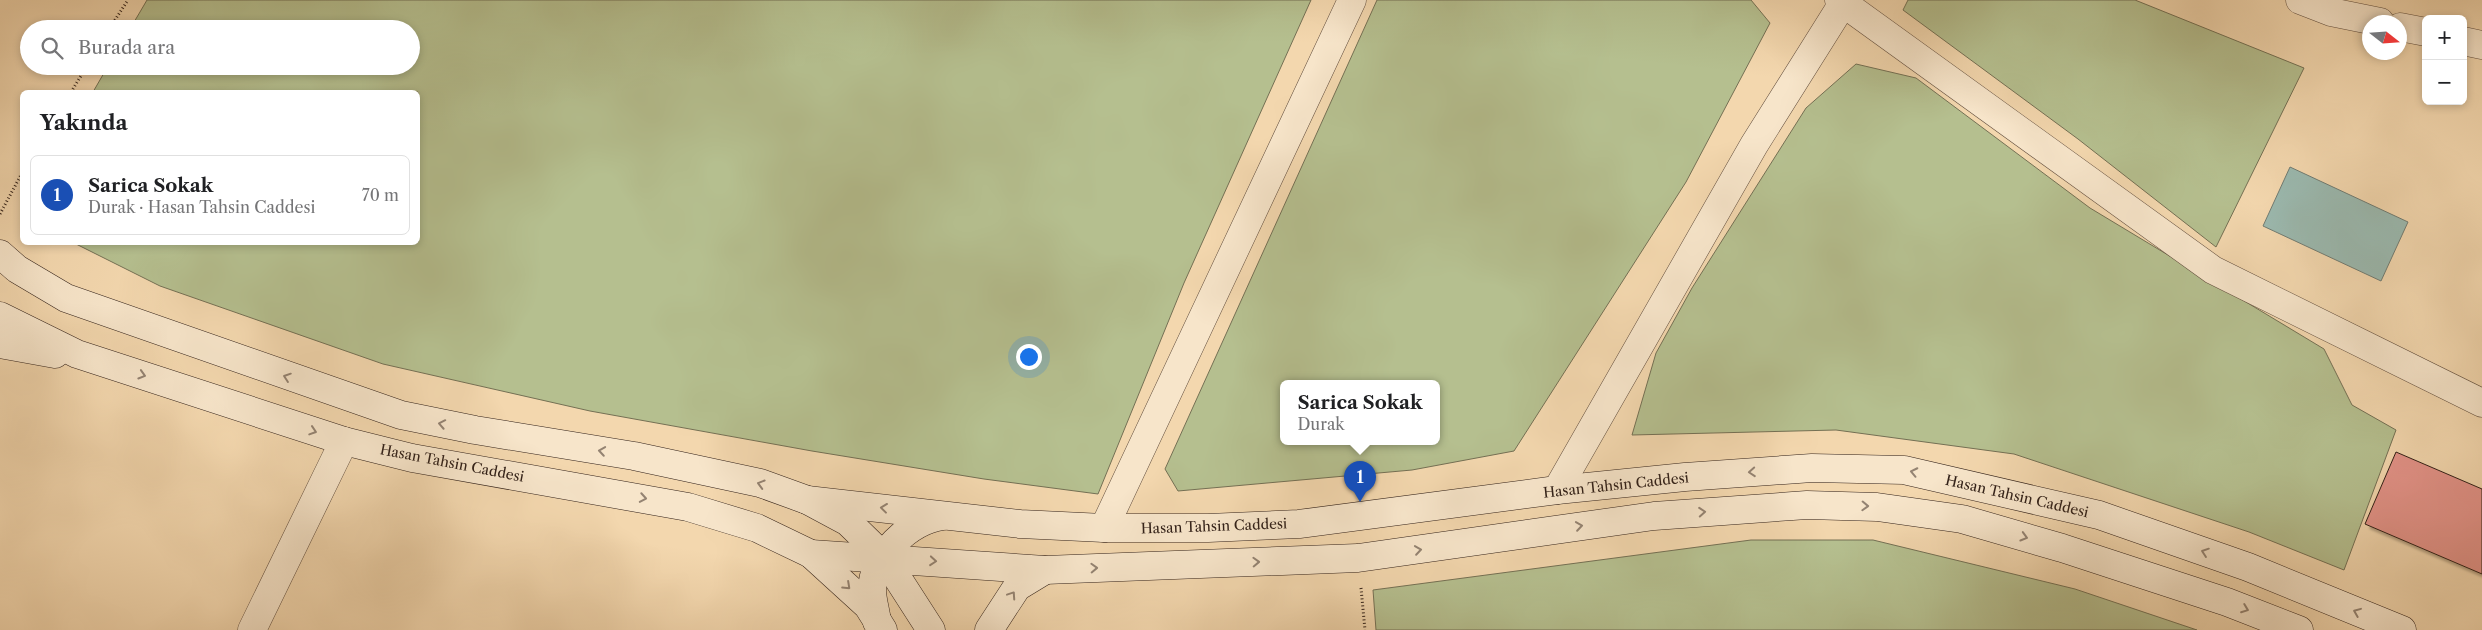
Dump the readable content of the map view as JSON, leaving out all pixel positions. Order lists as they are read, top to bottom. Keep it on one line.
{"streets":{"main road":["Hasan Tahsin Caddesi"]},"north":"right","page":{"map_buttons":["+","−"],"search":"Burada ara","heading":"Yakında","list":[{"mark":"1","name":"Sarica Sokak","note":"Durak · Hasan Tahsin Caddesi","value":"70 m"}],"popup":["Sarica Sokak","Durak"],"pins":"1"}}
